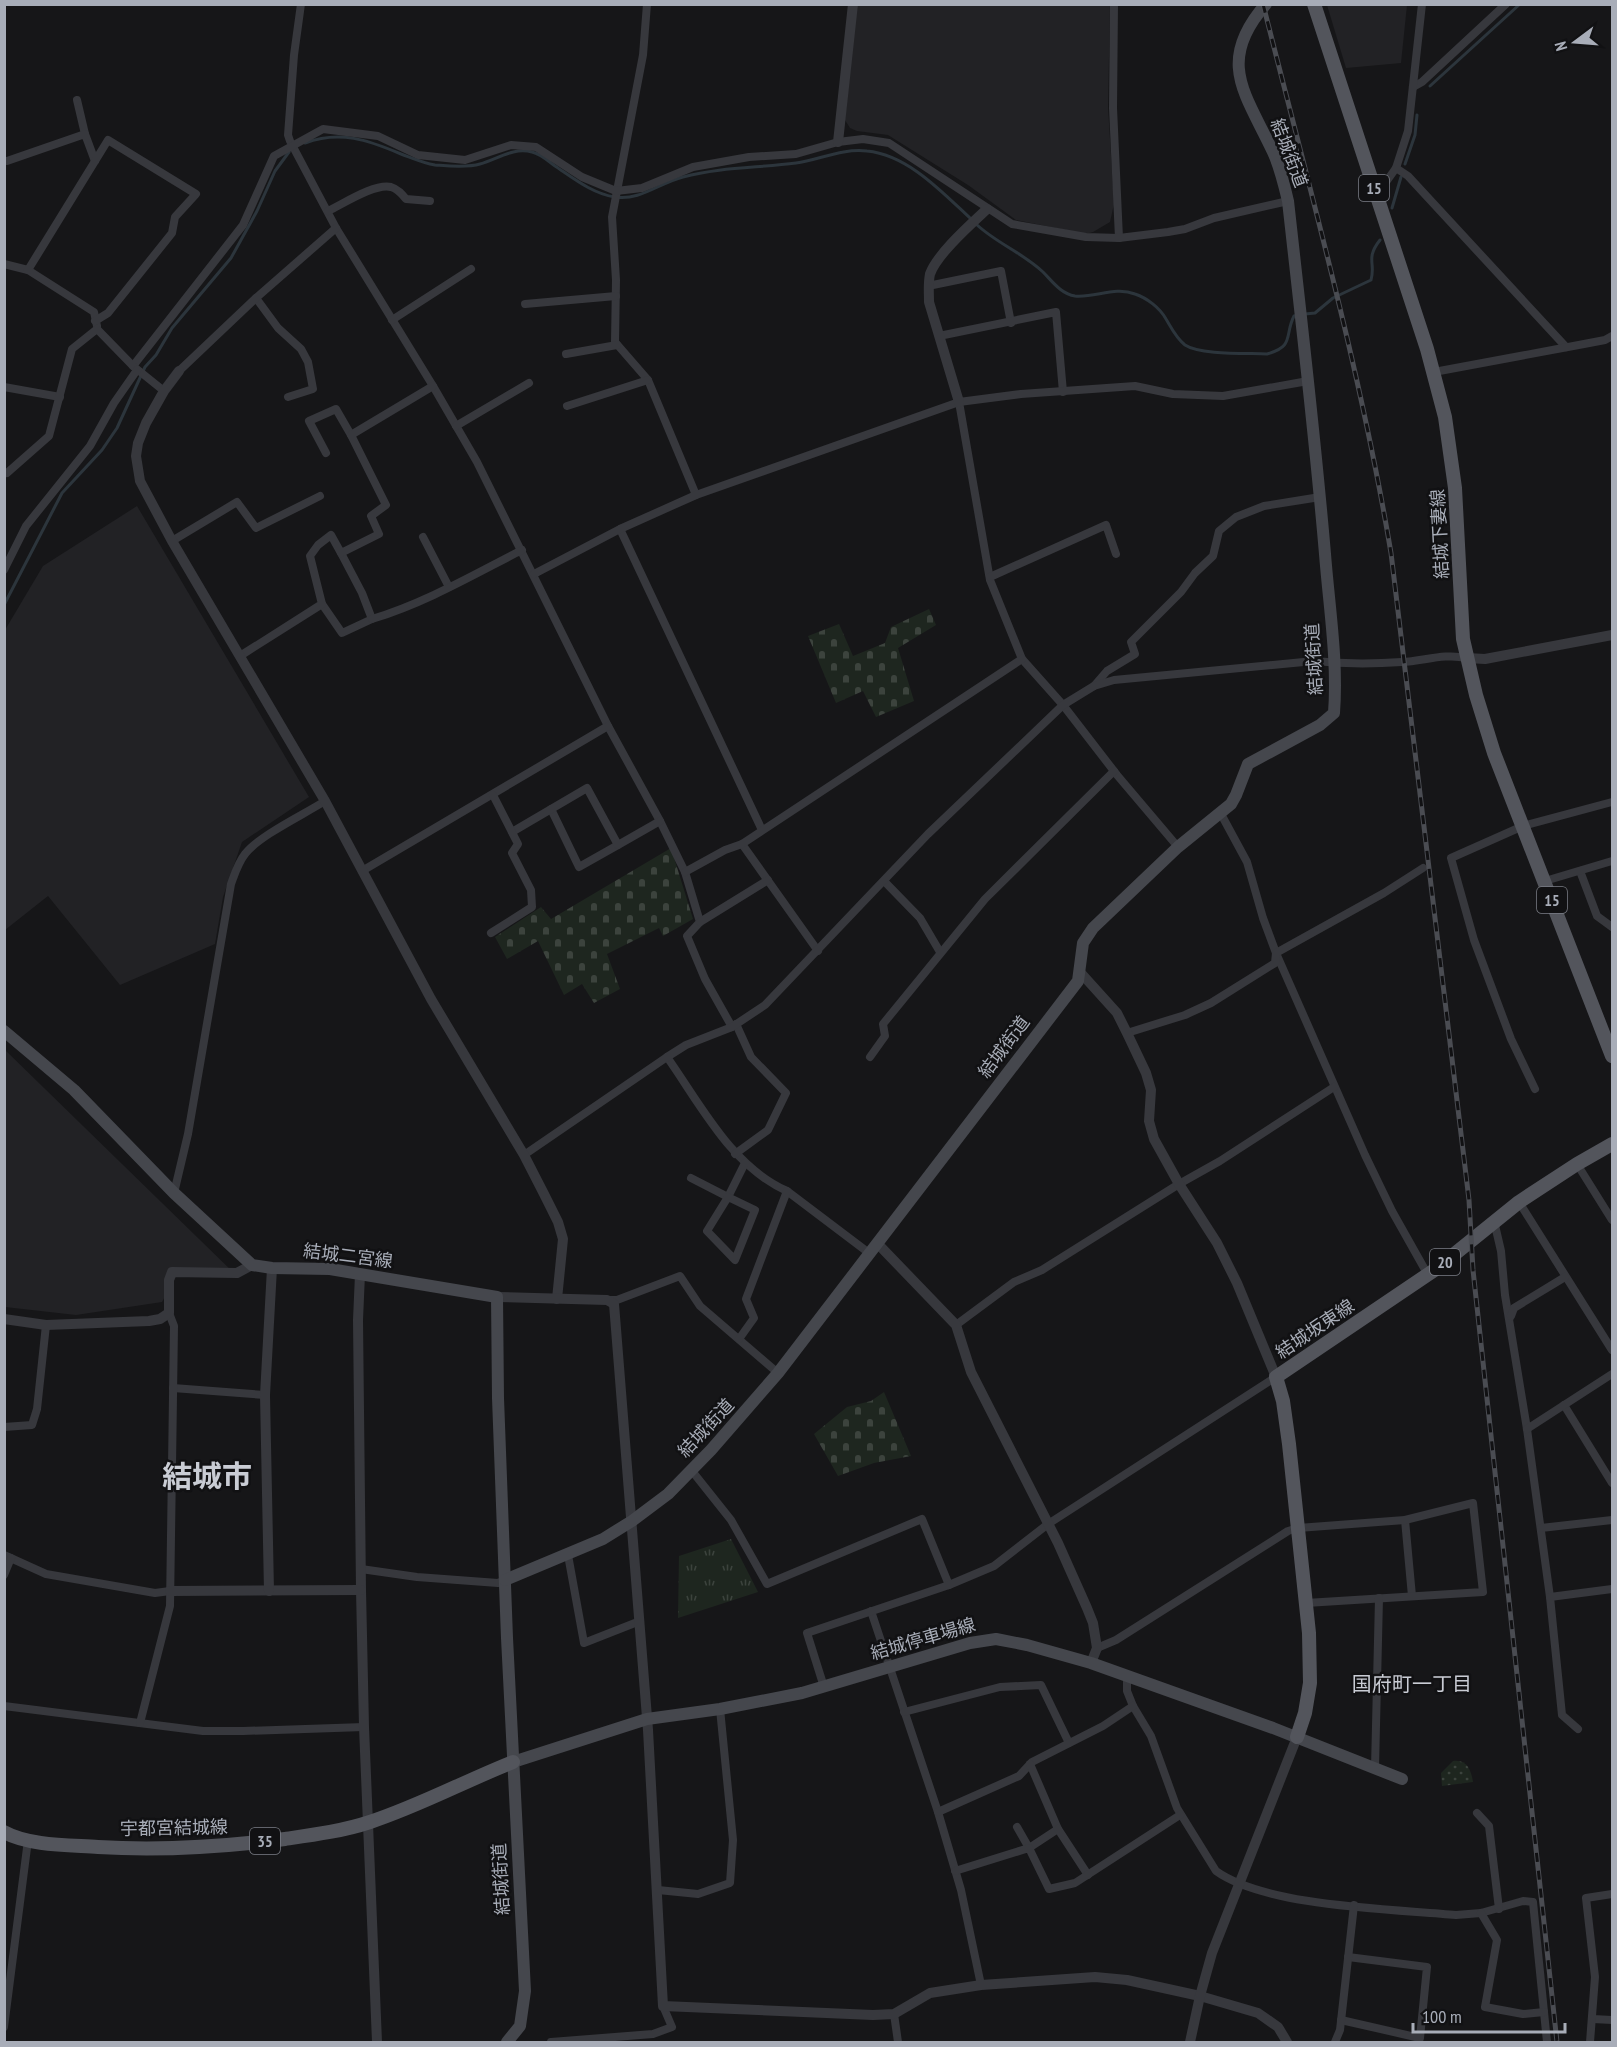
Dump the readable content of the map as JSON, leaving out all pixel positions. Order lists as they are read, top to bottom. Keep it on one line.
{"streets":{"main road":["結城街道","15","結城下妻線","結城二宮線","20","結城坂東線","結城停車場線","宇都宮結城線","35"]},"crossings":[["結城街道","結城停車場線"],["結城街道","宇都宮結城線"],["結城坂東線","結城停車場線"],["結城停車場線","宇都宮結城線"]],"districts":["結城市","国府町一丁目"],"scale_bar":"100 m","north":"left"}
